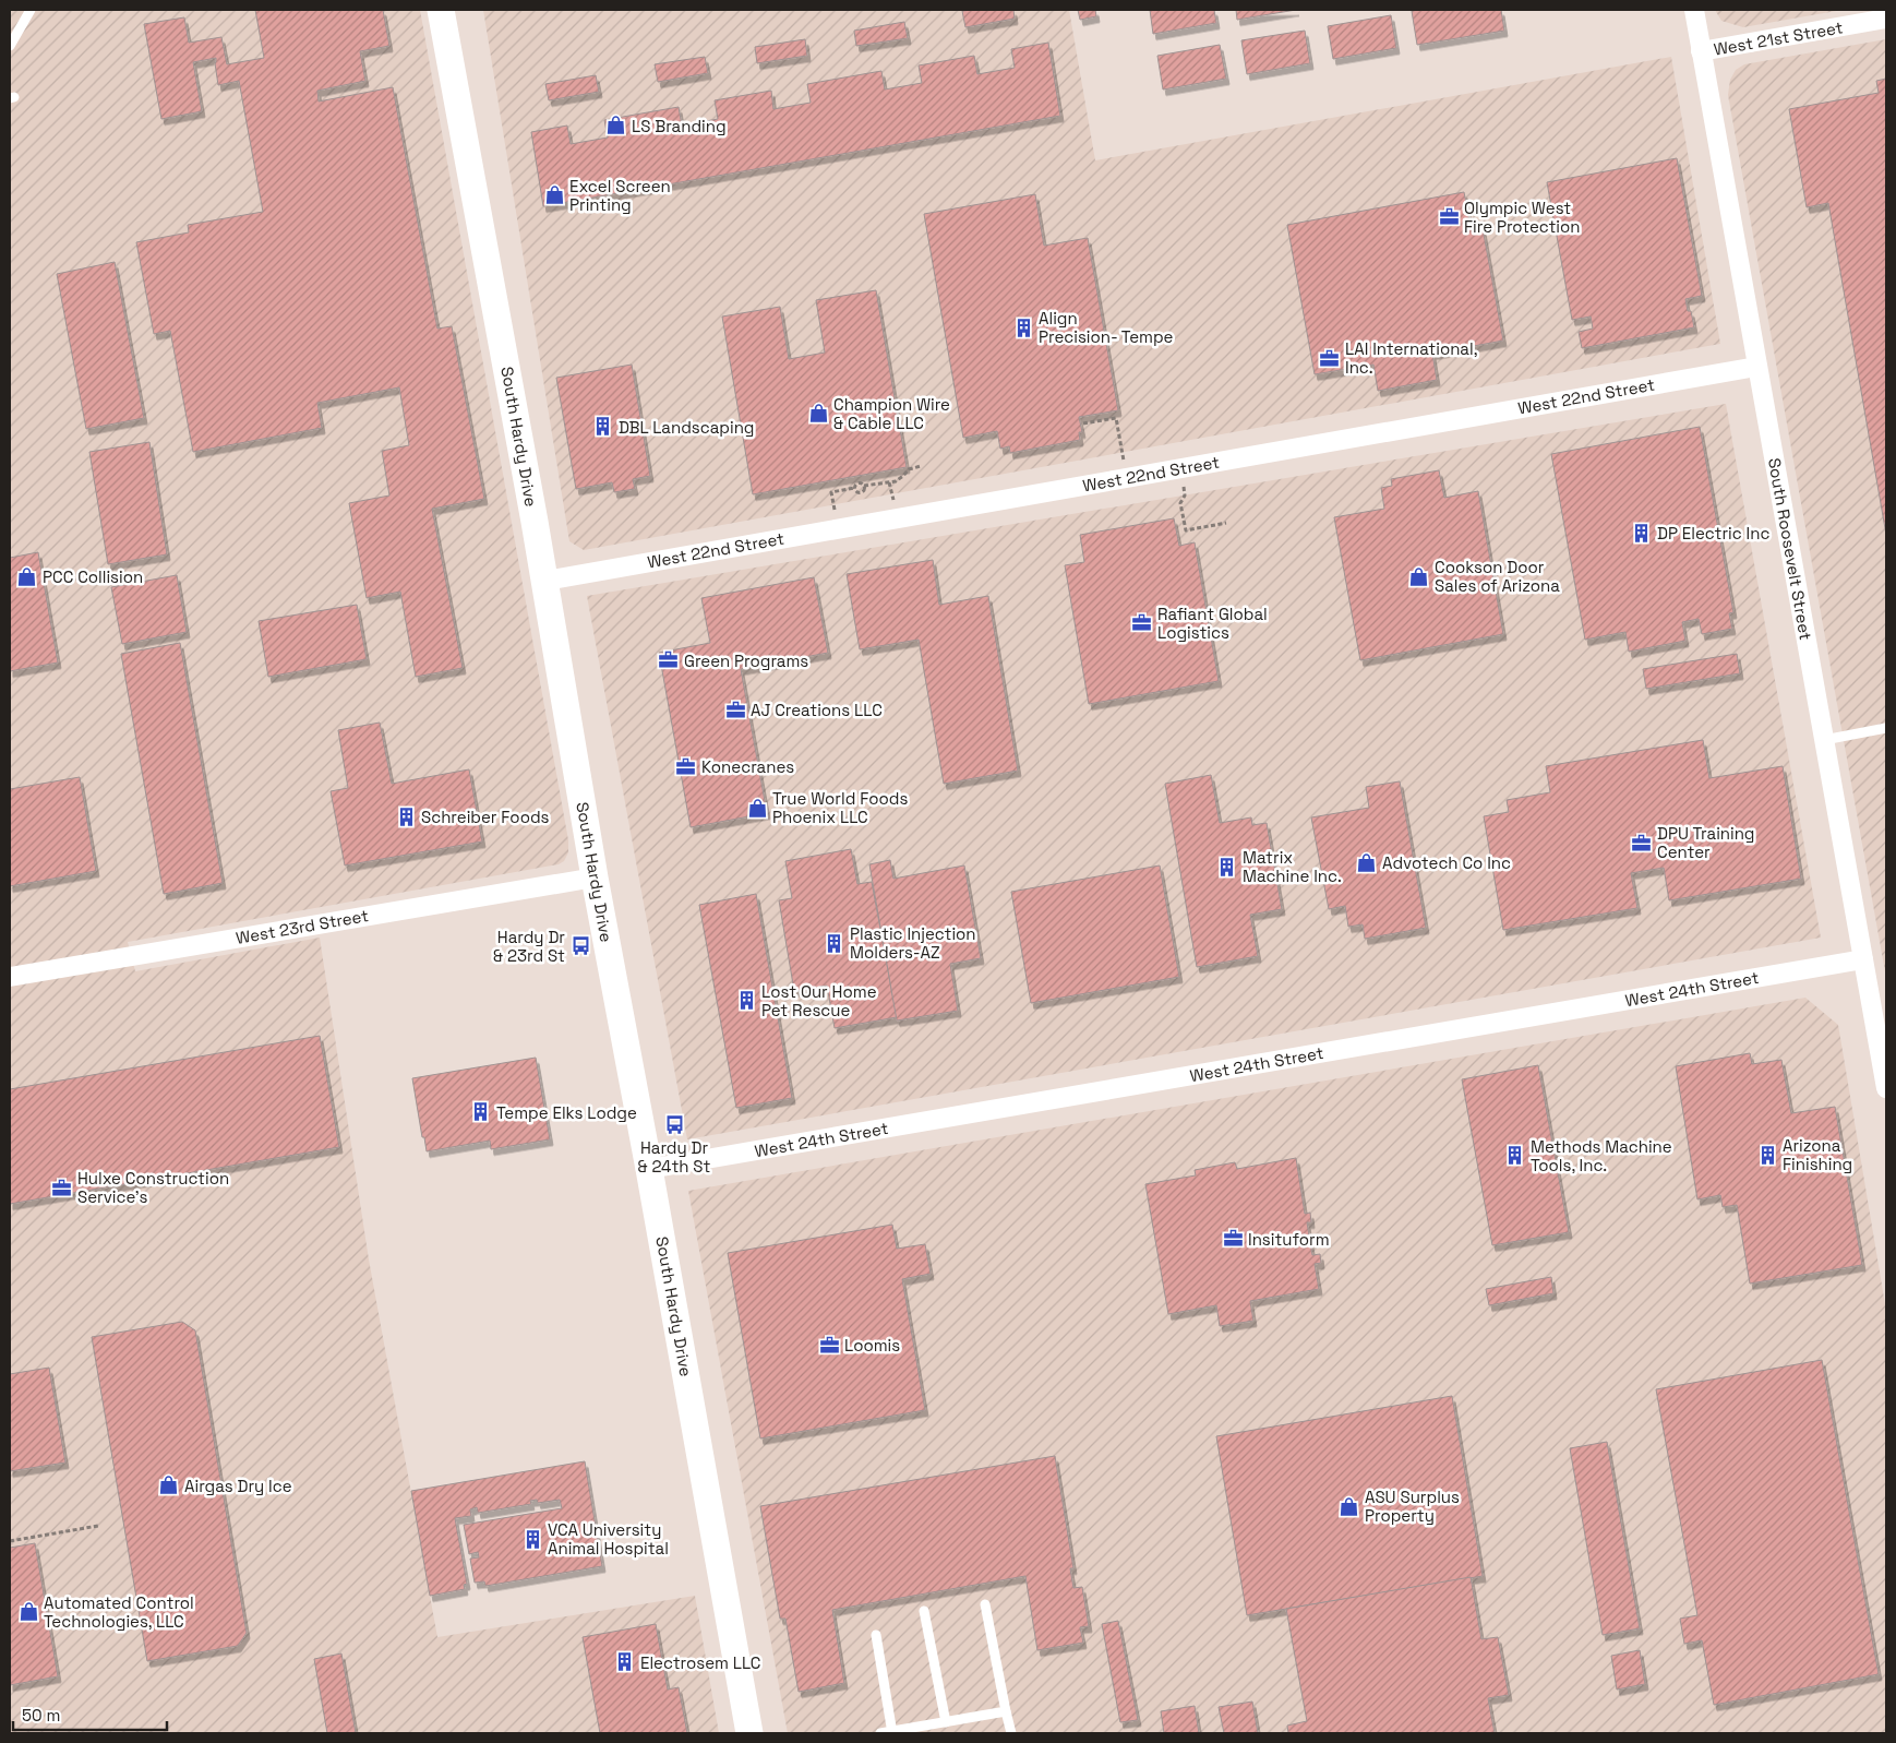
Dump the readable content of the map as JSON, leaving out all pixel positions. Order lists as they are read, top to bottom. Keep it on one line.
{"streets":{"street":["West 21st Street","West 22nd Street","South Hardy Drive","South Roosevelt Street","West 23rd Street","West 24th Street"]},"crossings":[["West 21st Street","South Roosevelt Street"],["West 22nd Street","South Hardy Drive"],["West 22nd Street","South Roosevelt Street"],["South Hardy Drive","West 23rd Street"],["South Hardy Drive","West 24th Street"],["South Roosevelt Street","West 24th Street"]],"places":{"shop":["LS Branding","Excel Screen Printing","Champion Wire & Cable LLC","PCC Collision","Cookson Door Sales of Arizona","True World Foods Phoenix LLC","Advotech Co Inc","Airgas Dry Ice","ASU Surplus Property","Automated Control Technologies, LLC"],"office":["Olympic West Fire Protection","LAI International, Inc.","Rafiant Global Logistics","Green Programs","AJ Creations LLC","Konecranes","DPU Training Center","Hulxe Construction Service's","Insituform","Loomis"],"building":["Align Precision- Tempe","DBL Landscaping","DP Electric Inc","Schreiber Foods","Matrix Machine Inc.","Plastic Injection Molders-AZ","Lost Our Home Pet Rescue","Tempe Elks Lodge","Arizona Finishing","Methods Machine Tools, Inc.","VCA University Animal Hospital","Electrosem LLC"],"bus stop":["Hardy Dr & 23rd St","Hardy Dr & 24th St"]},"scale_bar":"50 m"}
